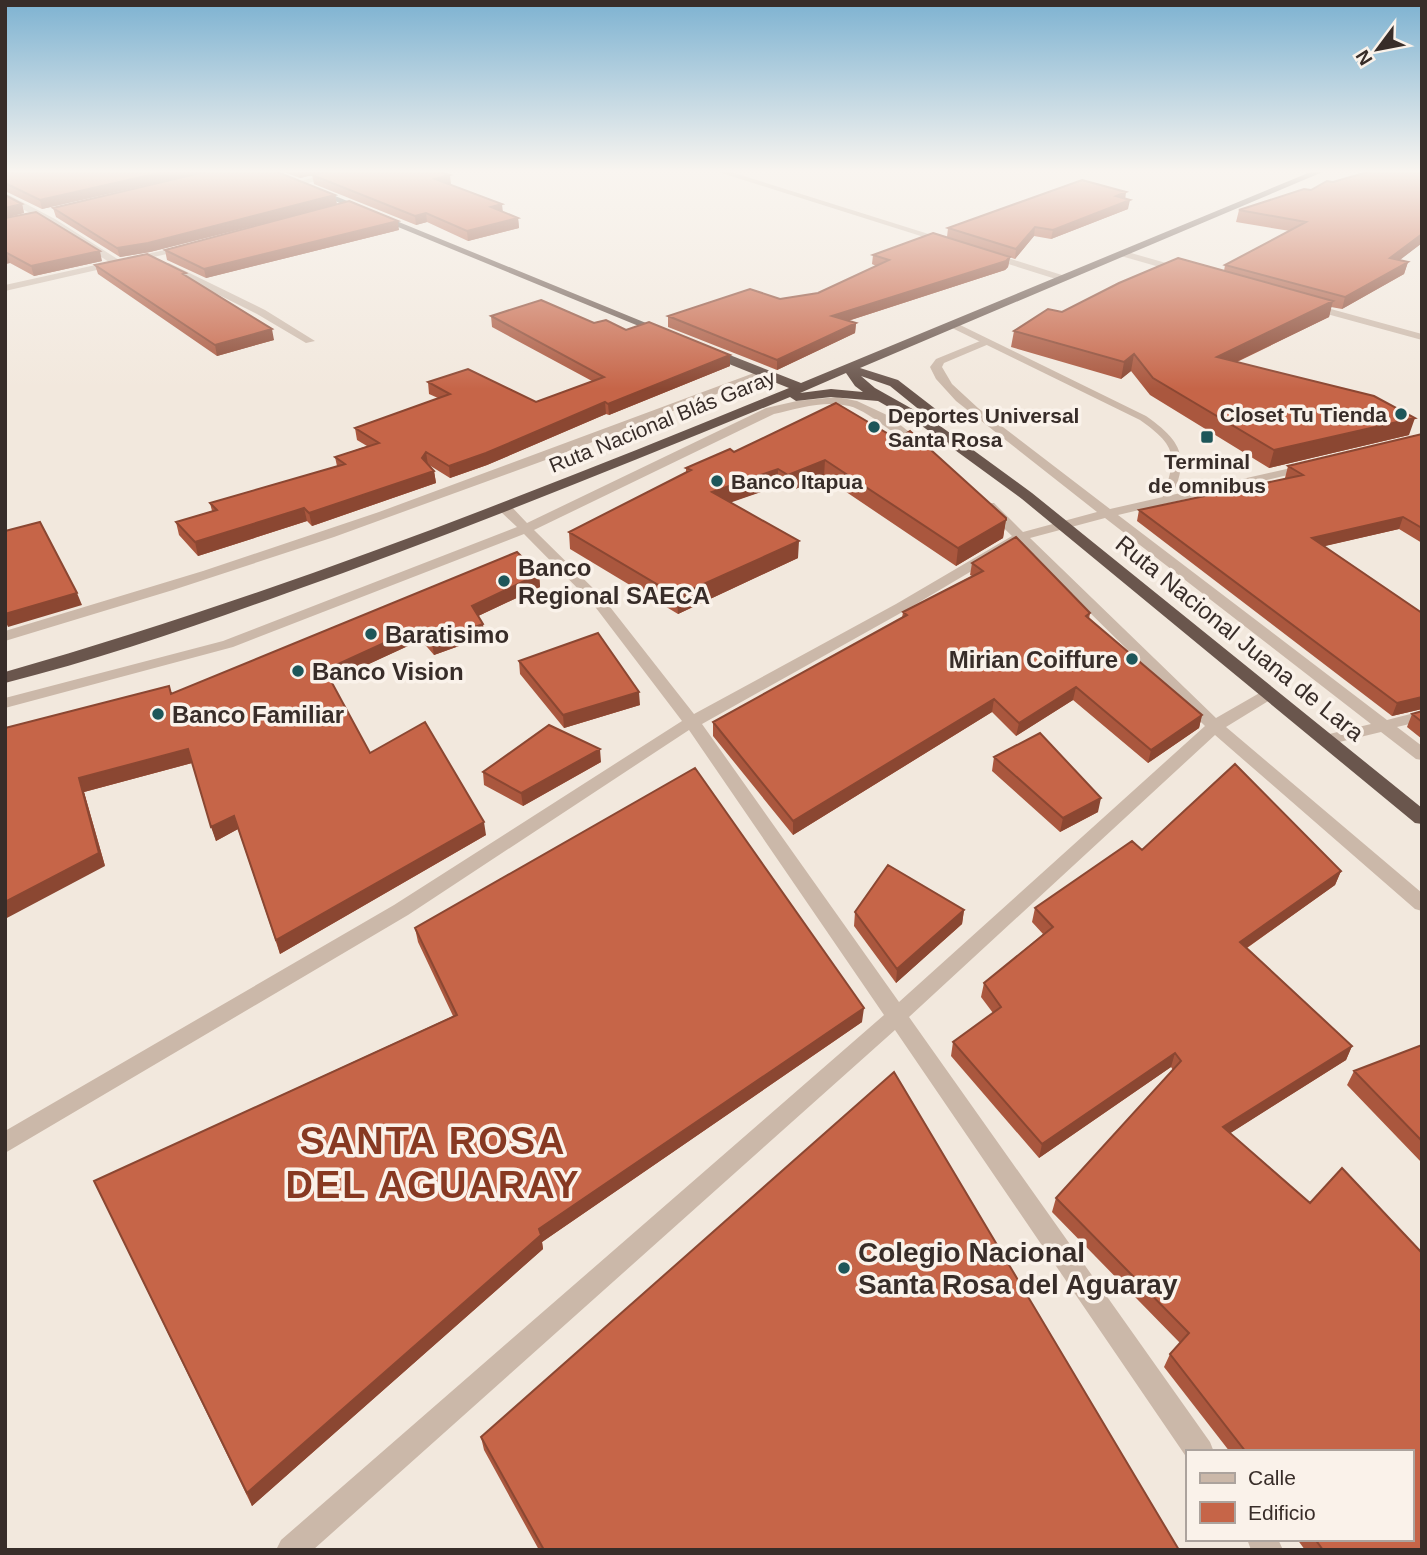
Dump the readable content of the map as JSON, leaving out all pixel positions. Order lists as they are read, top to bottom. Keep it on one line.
{"streets":{"highway":["Ruta Nacional Blás Garay","Ruta Nacional Juana de Lara"]},"crossings":[["Ruta Nacional Blás Garay","Ruta Nacional Juana de Lara"]],"districts":["SANTA ROSA DEL AGUARAY"],"places":{"other":["Closet Tu Tienda","Deportes Universal Santa Rosa","Banco Itapua","Banco Regional SAECA","Baratisimo","Mirian Coiffure","Banco Vision","Banco Familiar","Colegio Nacional Santa Rosa del Aguaray"],"transit":["Terminal de omnibus"]},"legend":["Calle","Edificio"],"north":"bottom left"}
